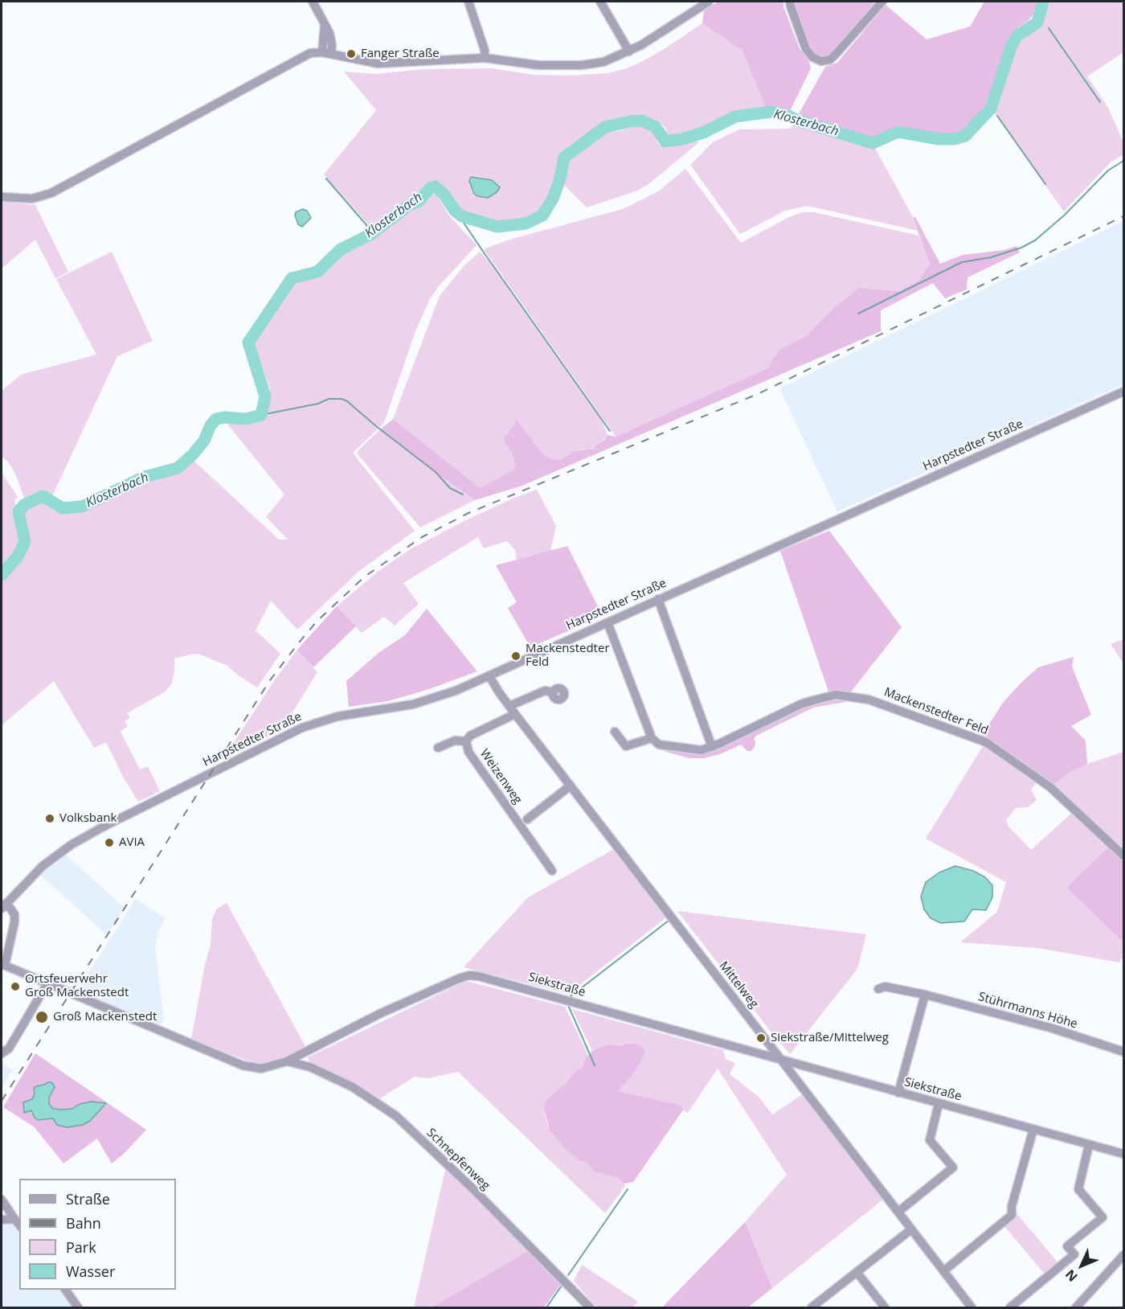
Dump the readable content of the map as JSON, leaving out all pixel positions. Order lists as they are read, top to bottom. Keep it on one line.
{"streets":{"street":["Harpstedter Straße","Mackenstedter Feld","Weizenweg","Siekstraße","Mittelweg","Stührmanns Höhe","Schnepfenweg"]},"crossings":[["Harpstedter Straße","Siekstraße"],["Harpstedter Straße","Mittelweg"],["Weizenweg","Mittelweg"],["Siekstraße","Mittelweg"],["Siekstraße","Schnepfenweg"]],"water":["Klosterbach"],"places":["Fanger Straße","Mackenstedter Feld","Volksbank","AVIA","Ortsfeuerwehr Groß Mackenstedt","Groß Mackenstedt","Siekstraße/Mittelweg"],"legend":["Straße","Bahn","Park","Wasser"],"north":"bottom left"}
